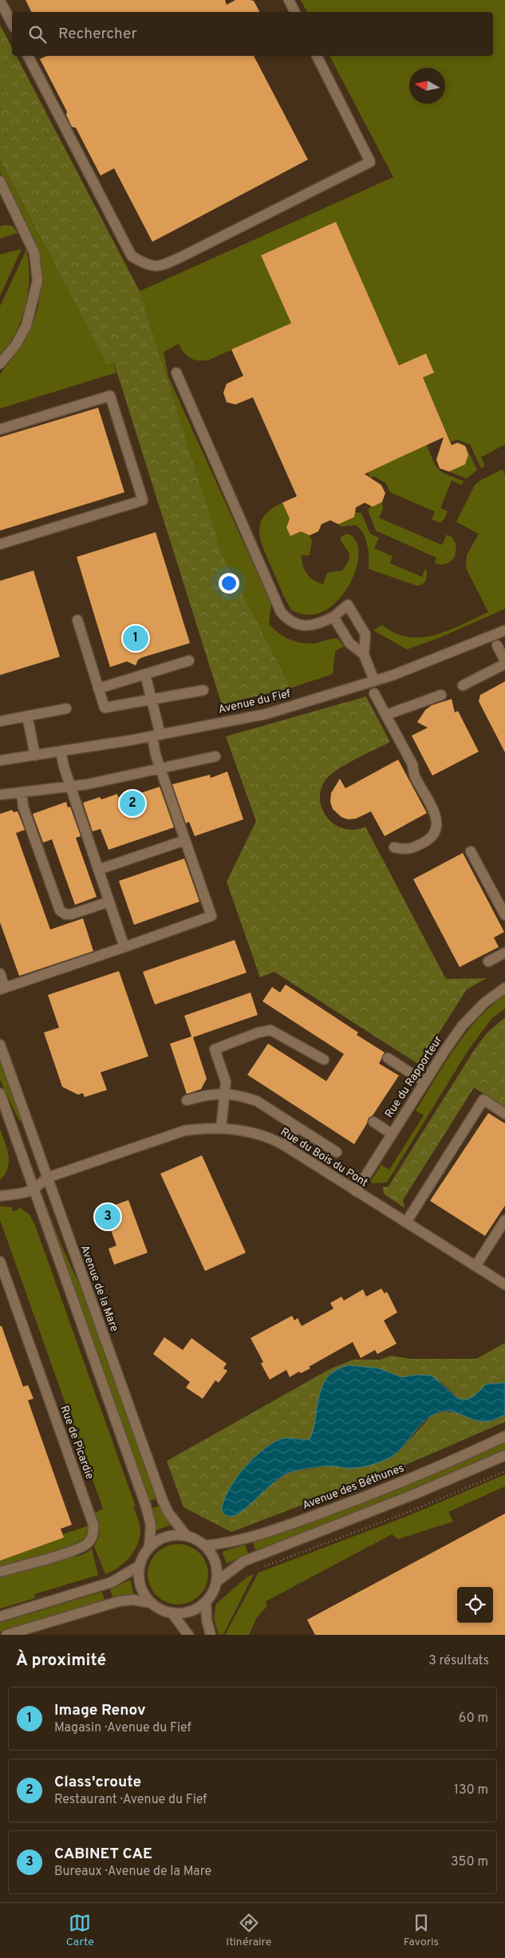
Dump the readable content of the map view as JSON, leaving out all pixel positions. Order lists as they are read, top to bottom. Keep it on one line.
{"streets":{"street":["Avenue du Fief","Rue du Rapporteur","Rue du Bois du Pont","Avenue de la Mare","Rue de Picardie","Avenue des Béthunes"]},"crossings":[["Rue du Rapporteur","Rue du Bois du Pont"],["Rue du Bois du Pont","Avenue de la Mare"],["Avenue de la Mare","Avenue des Béthunes"]],"north":"left","page":{"search":"Rechercher","pins":["1","2","3"],"heading":["À proximité","3 résultats"],"list":[{"mark":"1","name":"Image Renov","note":"Magasin · Avenue du Fief","value":"60 m"},{"mark":"2","name":"Class'croute","note":"Restaurant · Avenue du Fief","value":"130 m"},{"mark":"3","name":"CABINET CAE","note":"Bureaux · Avenue de la Mare","value":"350 m"}],"nav":["Carte","Itinéraire","Favoris"]}}
